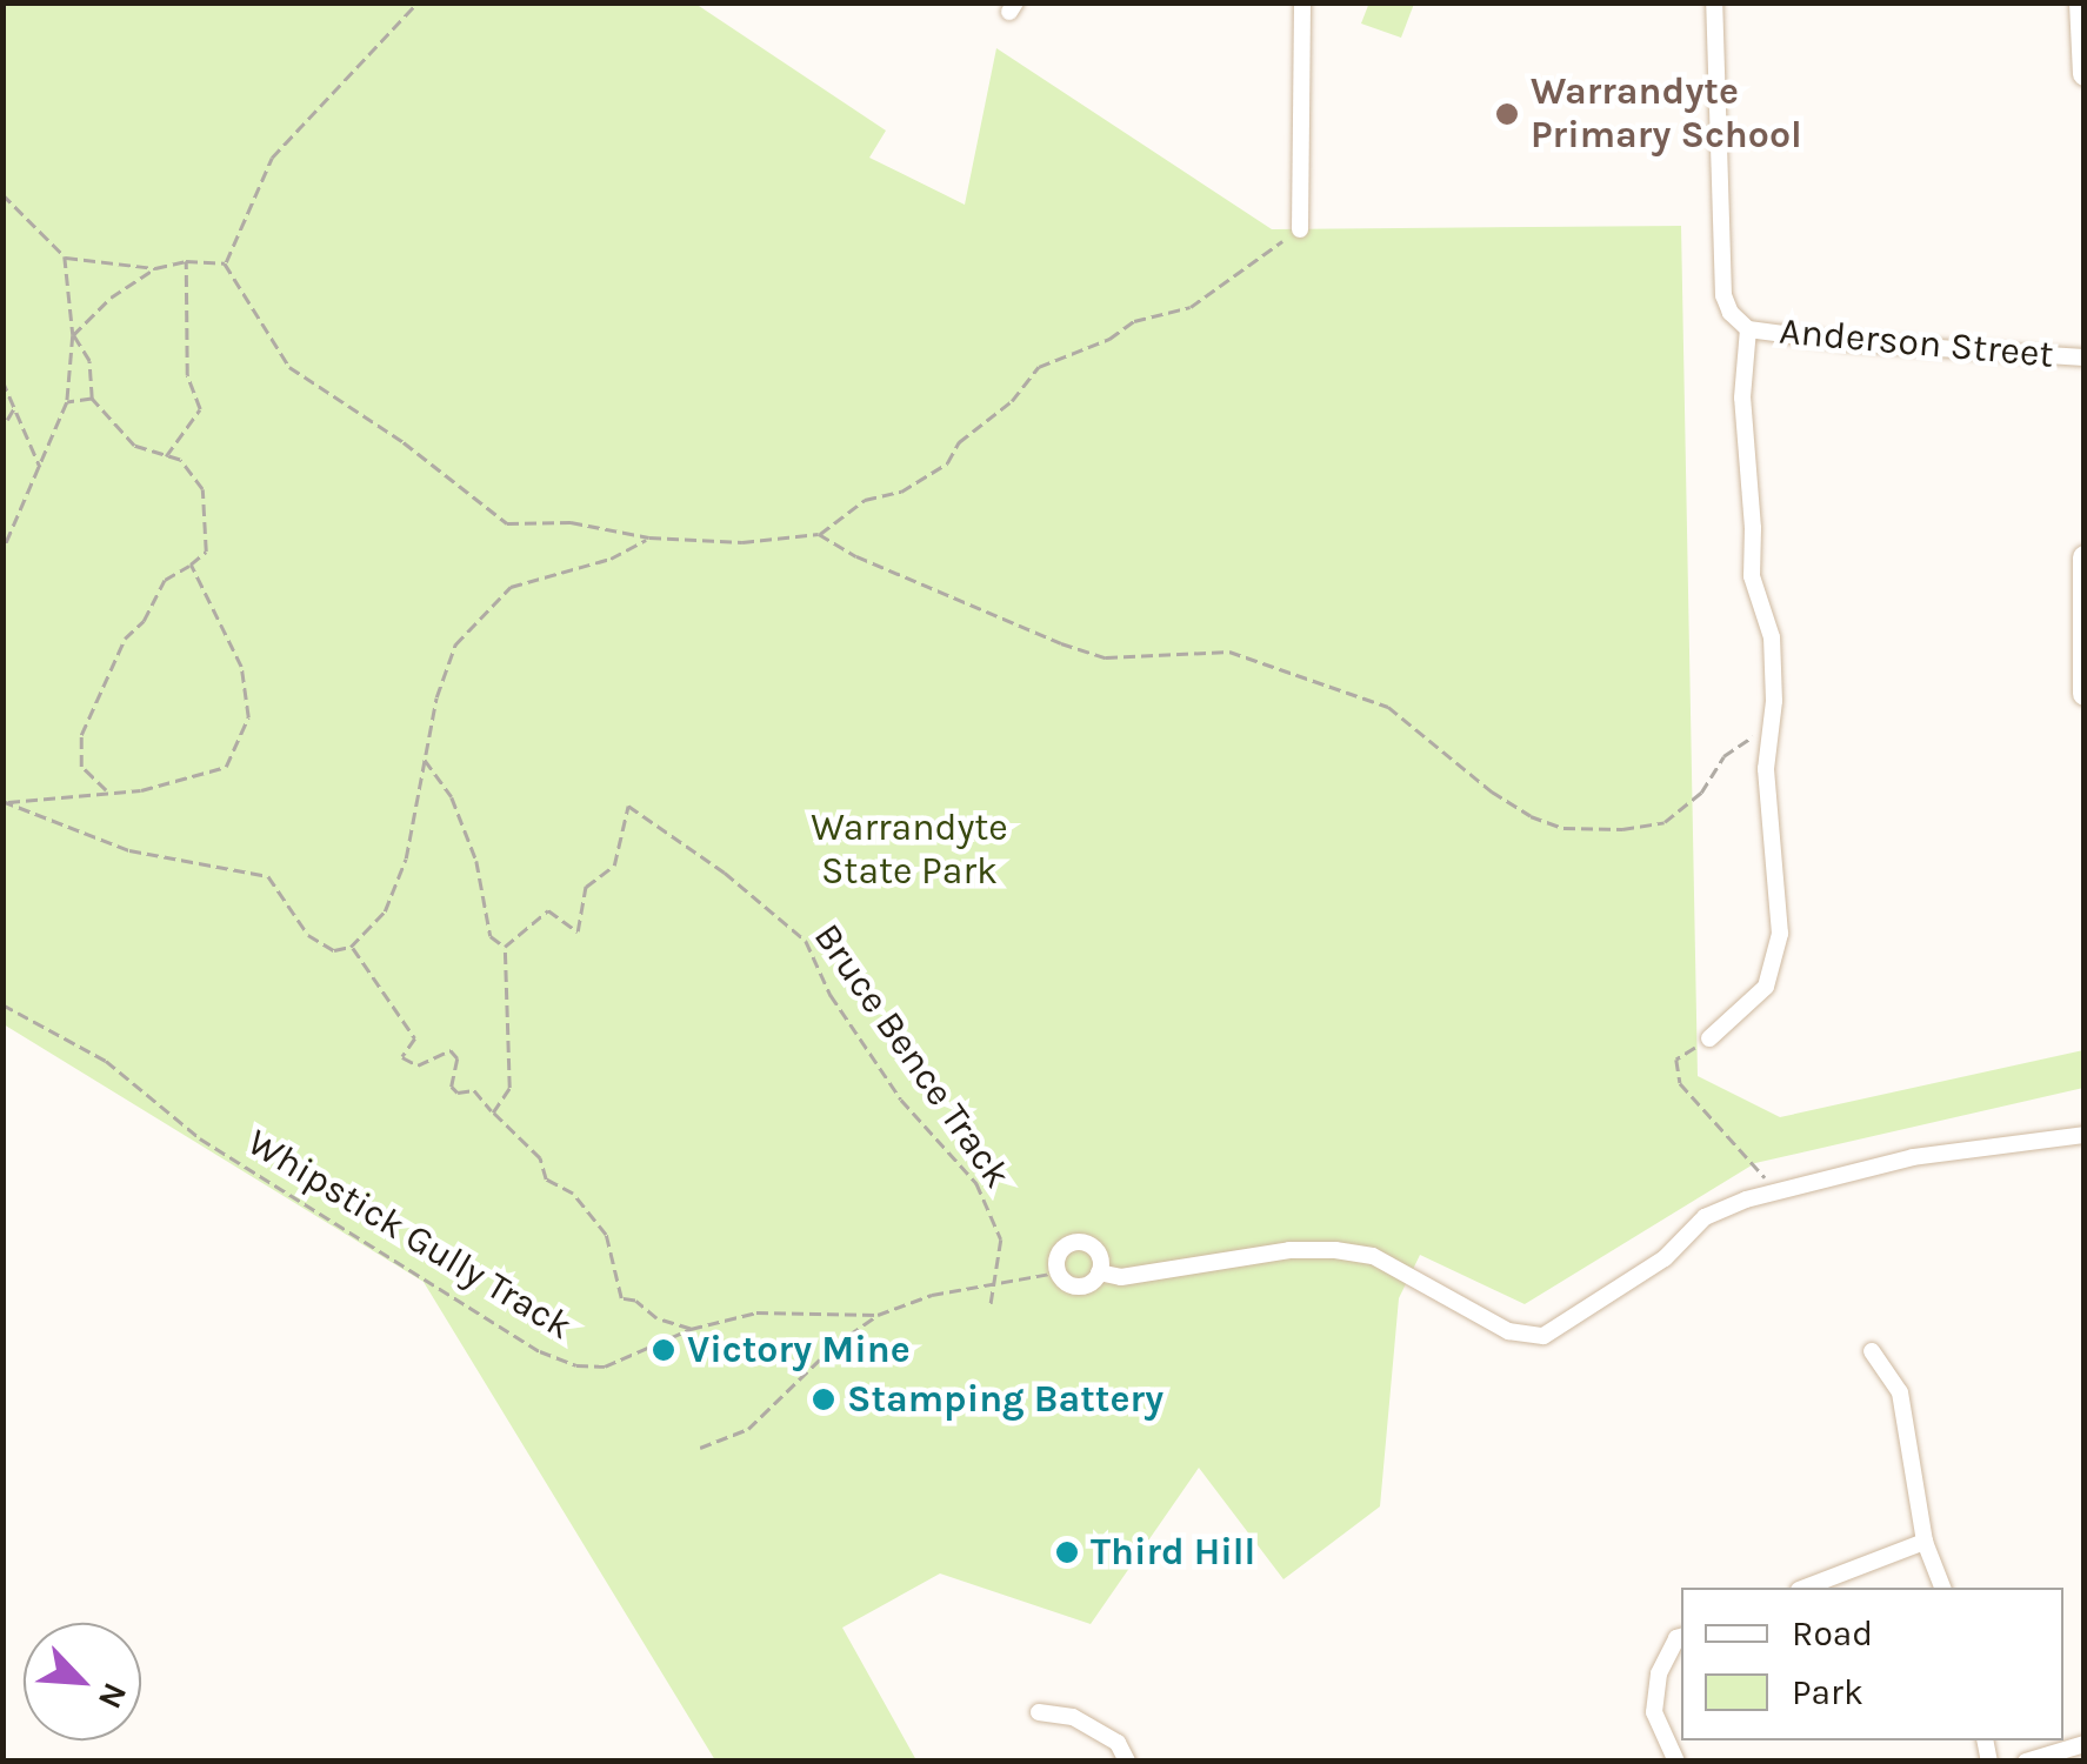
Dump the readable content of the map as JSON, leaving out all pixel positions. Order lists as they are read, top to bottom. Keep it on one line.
{"streets":{"street":["Anderson Street"],"path":["Bruce Bence Track","Whipstick Gully Track"]},"crossings":[["Bruce Bence Track","Whipstick Gully Track"]],"parks":["Warrandyte State Park"],"places":["Warrandyte Primary School","Victory Mine","Stamping Battery","Third Hill"],"legend":["Road","Park"],"north":"bottom right"}
